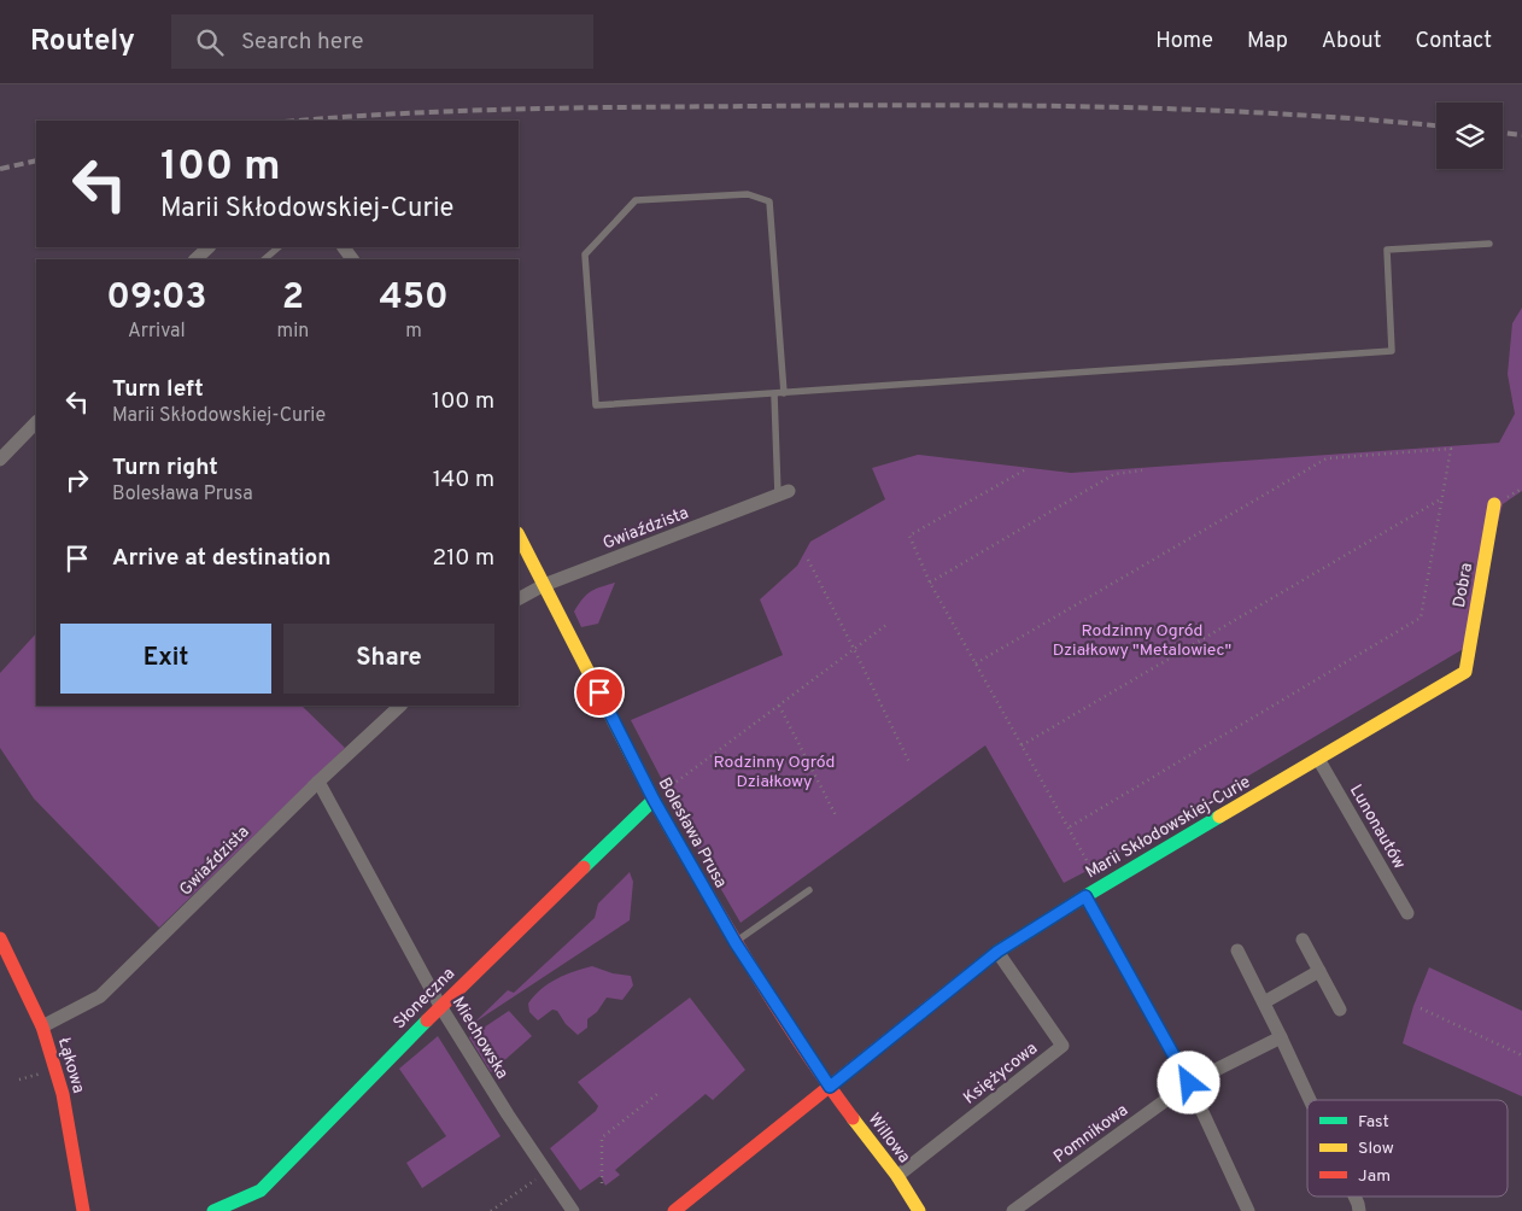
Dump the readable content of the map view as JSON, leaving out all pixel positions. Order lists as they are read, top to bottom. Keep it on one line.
{"streets":{"street":["Gwiaździsta","Dobra","Marii Skłodowskiej-Curie","Lunonautów","Bolesława Prusa","Słoneczna","Miechowska","Łąkowa","Księżycowa","Pomnikowa","Willowa"]},"crossings":[["Gwiaździsta","Bolesława Prusa"],["Gwiaździsta","Miechowska"],["Gwiaździsta","Łąkowa"],["Dobra","Marii Skłodowskiej-Curie"],["Marii Skłodowskiej-Curie","Lunonautów"],["Marii Skłodowskiej-Curie","Bolesława Prusa"],["Marii Skłodowskiej-Curie","Księżycowa"],["Marii Skłodowskiej-Curie","Willowa"],["Bolesława Prusa","Słoneczna"],["Bolesława Prusa","Willowa"],["Słoneczna","Miechowska"],["Księżycowa","Willowa"]],"parks":["Rodzinny Ogród Działkowy \"Metalowiec\"","Rodzinny Ogród Działkowy"],"legend":["Fast","Slow","Jam"],"page":{"header":"Routely","search":"Search here","nav":["Home","Map","About","Contact"],"turn":["100 m","Marii Skłodowskiej-Curie"],"eta":["09:03","Arrival","2","min","450","m"],"list":[{"name":"Turn left","note":"Marii Skłodowskiej-Curie","value":"100 m"},{"name":"Turn right","note":"Bolesława Prusa","value":"140 m"},{"name":"Arrive at destination","value":"210 m"}],"buttons":["Exit","Share"]}}
